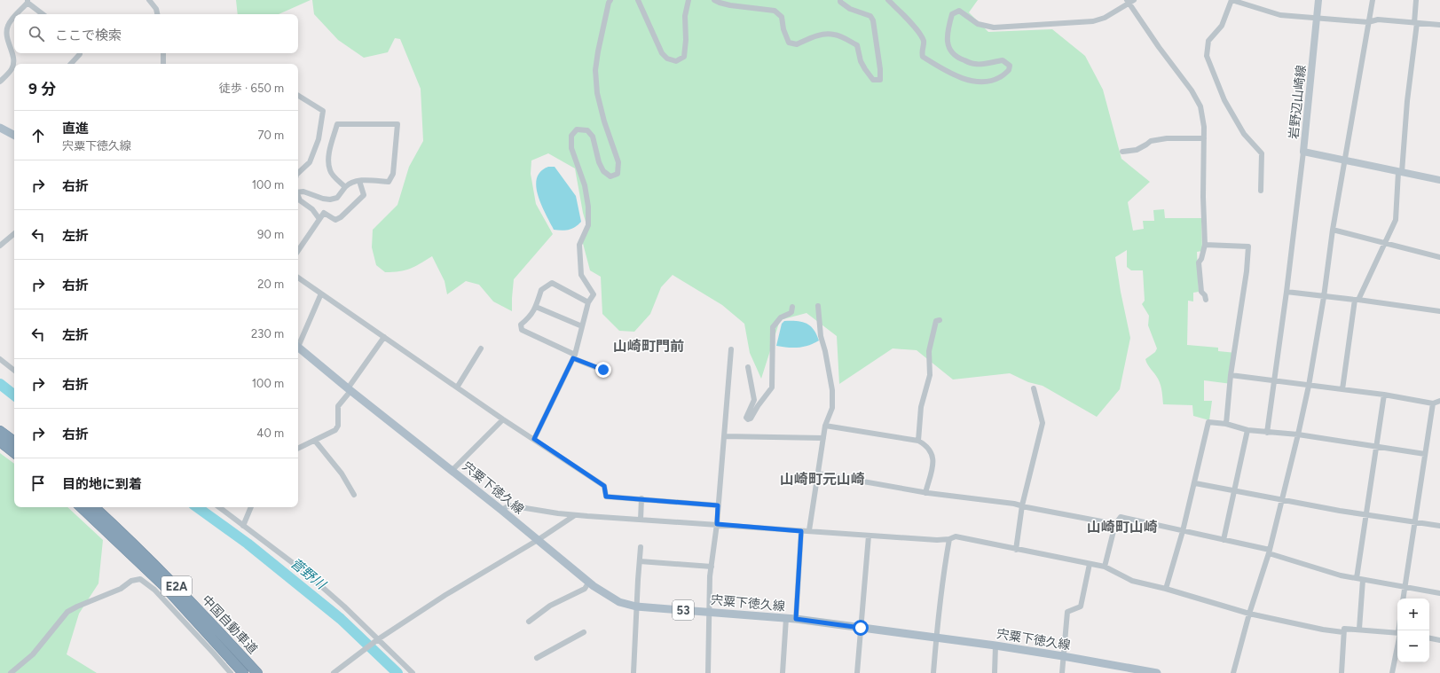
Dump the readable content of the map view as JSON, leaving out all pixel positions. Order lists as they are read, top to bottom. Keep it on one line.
{"streets":{"highway":["E2A","中国自動車道"],"main road":["岩野辺山崎線","宍粟下徳久線","53"]},"districts":["山崎町門前","山崎町元山崎","山崎町山崎"],"water":["菅野川"],"page":{"search":"ここで検索","heading":["9 分","徒歩 · 650 m"],"list":[["直進","宍粟下徳久線","70 m"],["右折","100 m"],["左折","90 m"],["右折","20 m"],["左折","230 m"],["右折","100 m"],["右折","40 m"],"目的地に到着"],"map_buttons":["+","−"]}}
